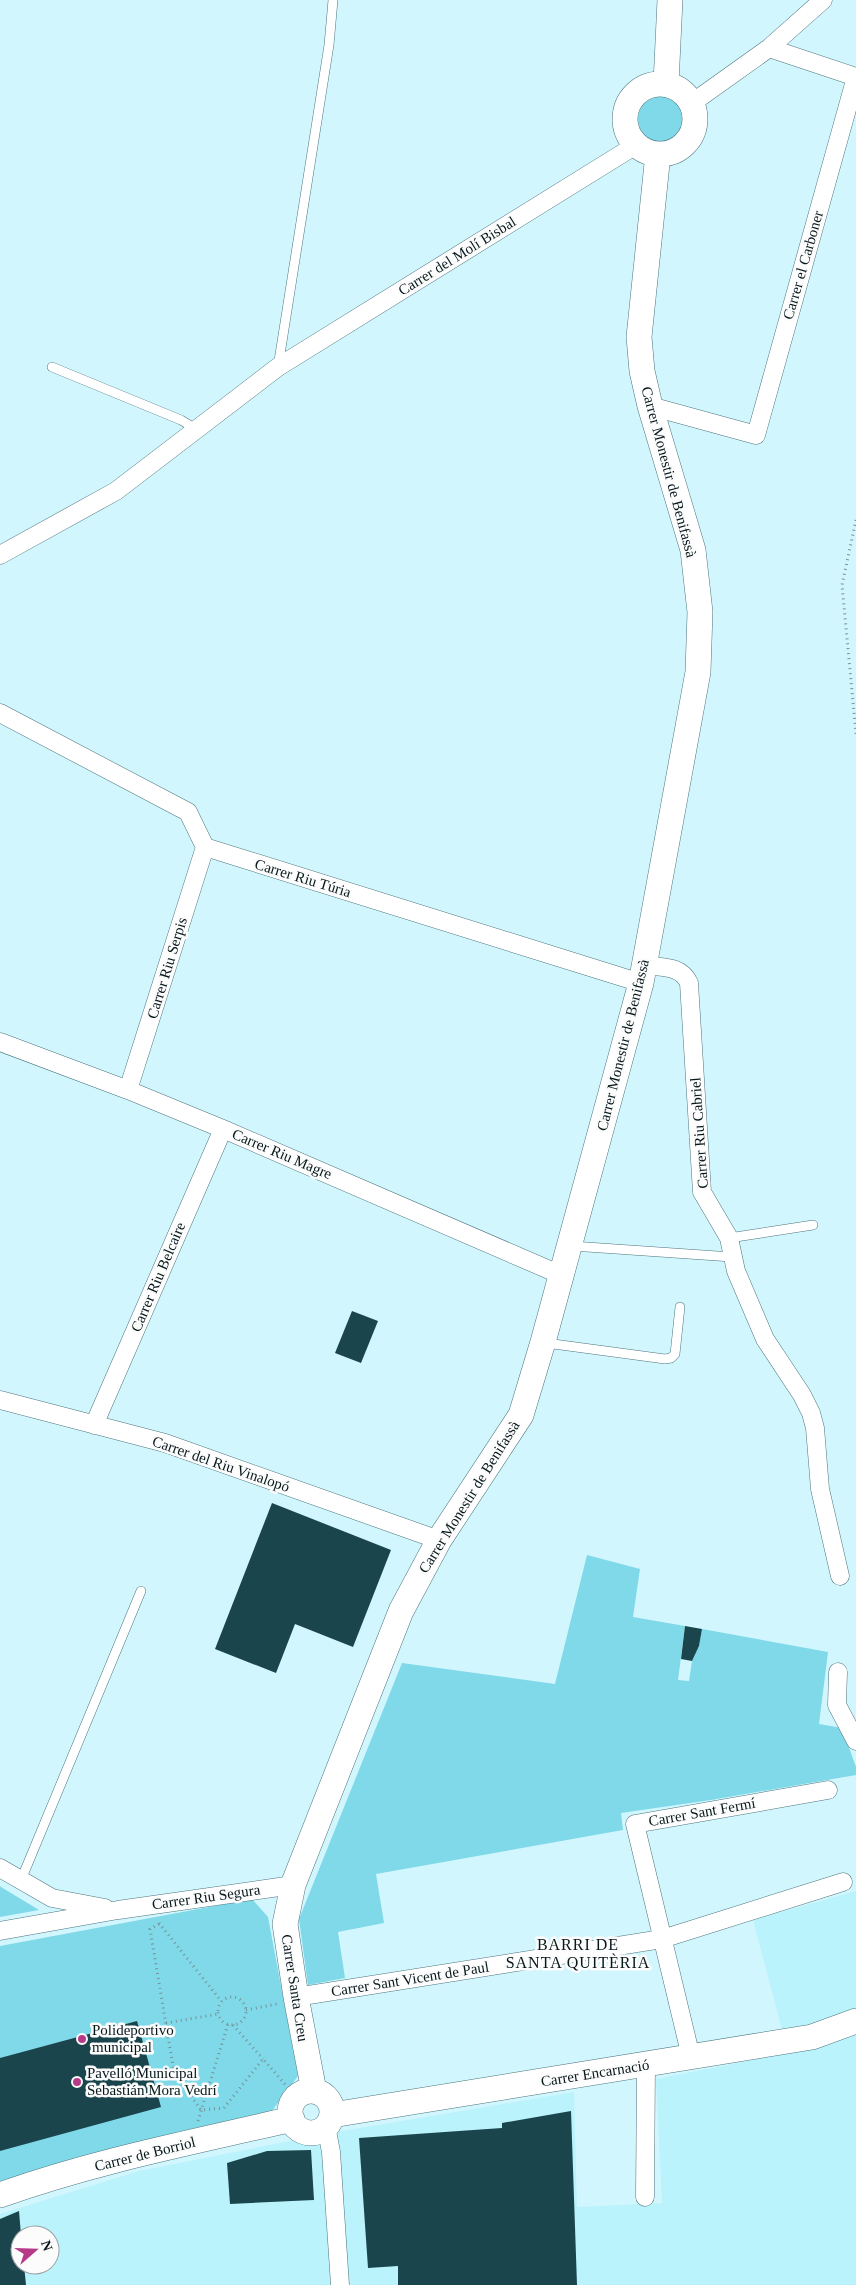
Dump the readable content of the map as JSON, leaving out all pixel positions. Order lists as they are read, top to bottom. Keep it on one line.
{"streets":{"street":["Carrer del Molí Bisbal","Carrer el Carboner","Carrer Monestir de Benifassà","Carrer Riu Túria","Carrer Riu Serpis","Carrer Riu Cabriel","Carrer Riu Magre","Carrer Riu Belcaire","Carrer del Riu Vinalopó","Carrer Sant Fermí","Carrer Riu Segura","Carrer Sant Vicent de Paul","Carrer Santa Creu","Carrer Encarnació","Carrer de Borriol"]},"crossings":[["Carrer del Molí Bisbal","Carrer Monestir de Benifassà"],["Carrer el Carboner","Carrer Monestir de Benifassà"],["Carrer Monestir de Benifassà","Carrer Riu Túria"],["Carrer Monestir de Benifassà","Carrer Riu Cabriel"],["Carrer Monestir de Benifassà","Carrer Riu Magre"],["Carrer Monestir de Benifassà","Carrer del Riu Vinalopó"],["Carrer Monestir de Benifassà","Carrer Riu Segura"],["Carrer Monestir de Benifassà","Carrer Santa Creu"],["Carrer Riu Túria","Carrer Riu Serpis"],["Carrer Riu Túria","Carrer Riu Cabriel"],["Carrer Riu Serpis","Carrer Riu Magre"],["Carrer Riu Magre","Carrer Riu Belcaire"],["Carrer Riu Belcaire","Carrer del Riu Vinalopó"],["Carrer Sant Fermí","Carrer Sant Vicent de Paul"],["Carrer Sant Fermí","Carrer Encarnació"],["Carrer Riu Segura","Carrer Santa Creu"],["Carrer Sant Vicent de Paul","Carrer Santa Creu"],["Carrer Santa Creu","Carrer Encarnació"],["Carrer Santa Creu","Carrer de Borriol"],["Carrer Encarnació","Carrer de Borriol"]],"districts":["BARRI DE SANTA QUITÈRIA"],"places":["Polideportivo municipal","Pavelló Municipal Sebastián Mora Vedrí"],"north":"right"}
